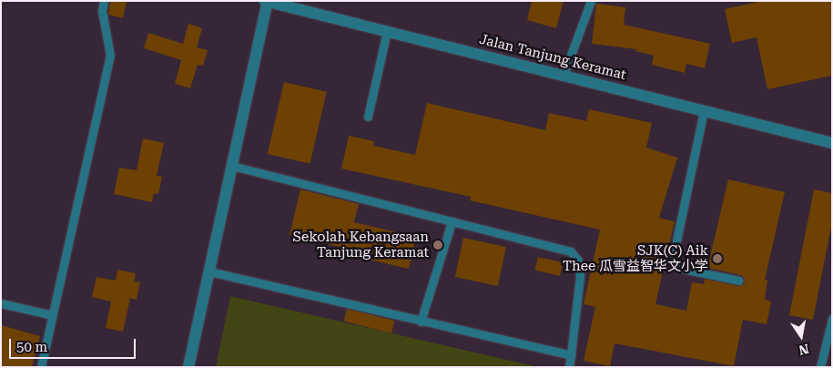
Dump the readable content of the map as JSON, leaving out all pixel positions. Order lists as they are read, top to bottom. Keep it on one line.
{"streets":{"street":["Jalan Tanjung Keramat"]},"places":["Sekolah Kebangsaan Tanjung Keramat","SJK(C) Aik Thee 瓜雪益智华文小学"],"scale_bar":"50 m","north":"bottom"}
